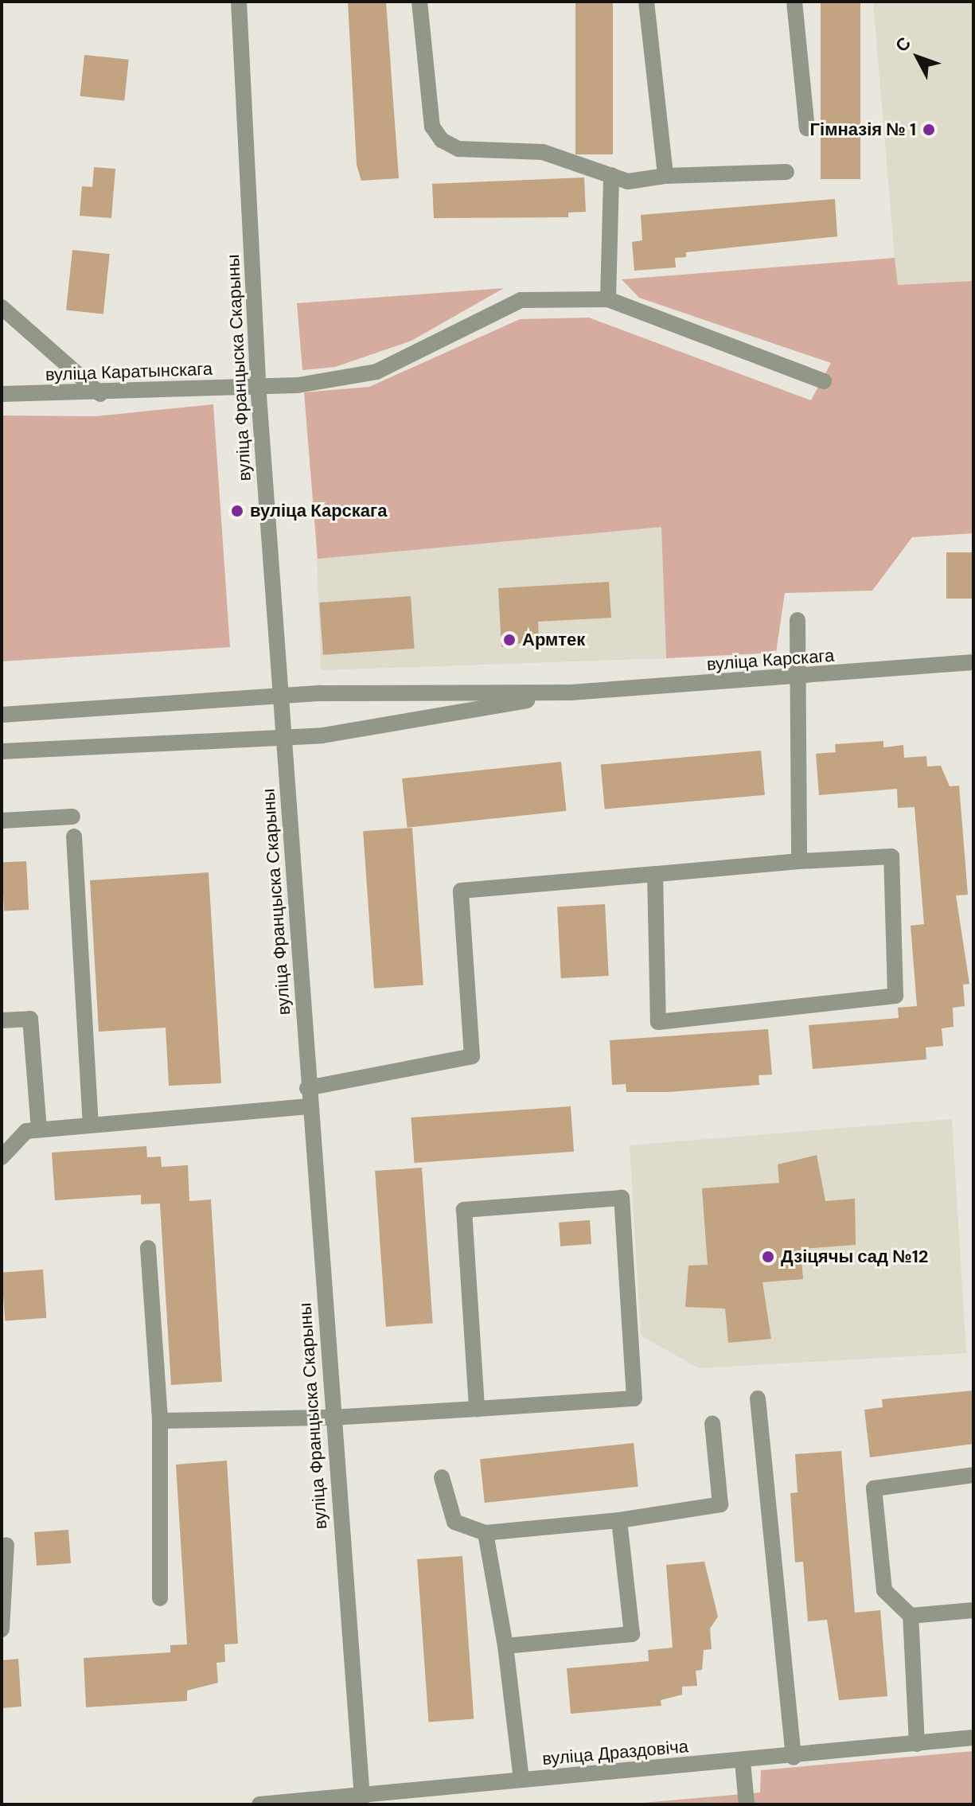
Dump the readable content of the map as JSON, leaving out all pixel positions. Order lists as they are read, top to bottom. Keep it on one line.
{"streets":{"street":["вуліца Францыска Скарыны","вуліца Каратынскага","вуліца Карскага","вуліца Драздовіча"]},"crossings":[["вуліца Францыска Скарыны","вуліца Каратынскага"],["вуліца Францыска Скарыны","вуліца Карскага"],["вуліца Францыска Скарыны","вуліца Драздовіча"]],"places":["Гімназія № 1","вуліца Карскага","Армтек","Дзіцячы сад №12"],"north":"top left"}
